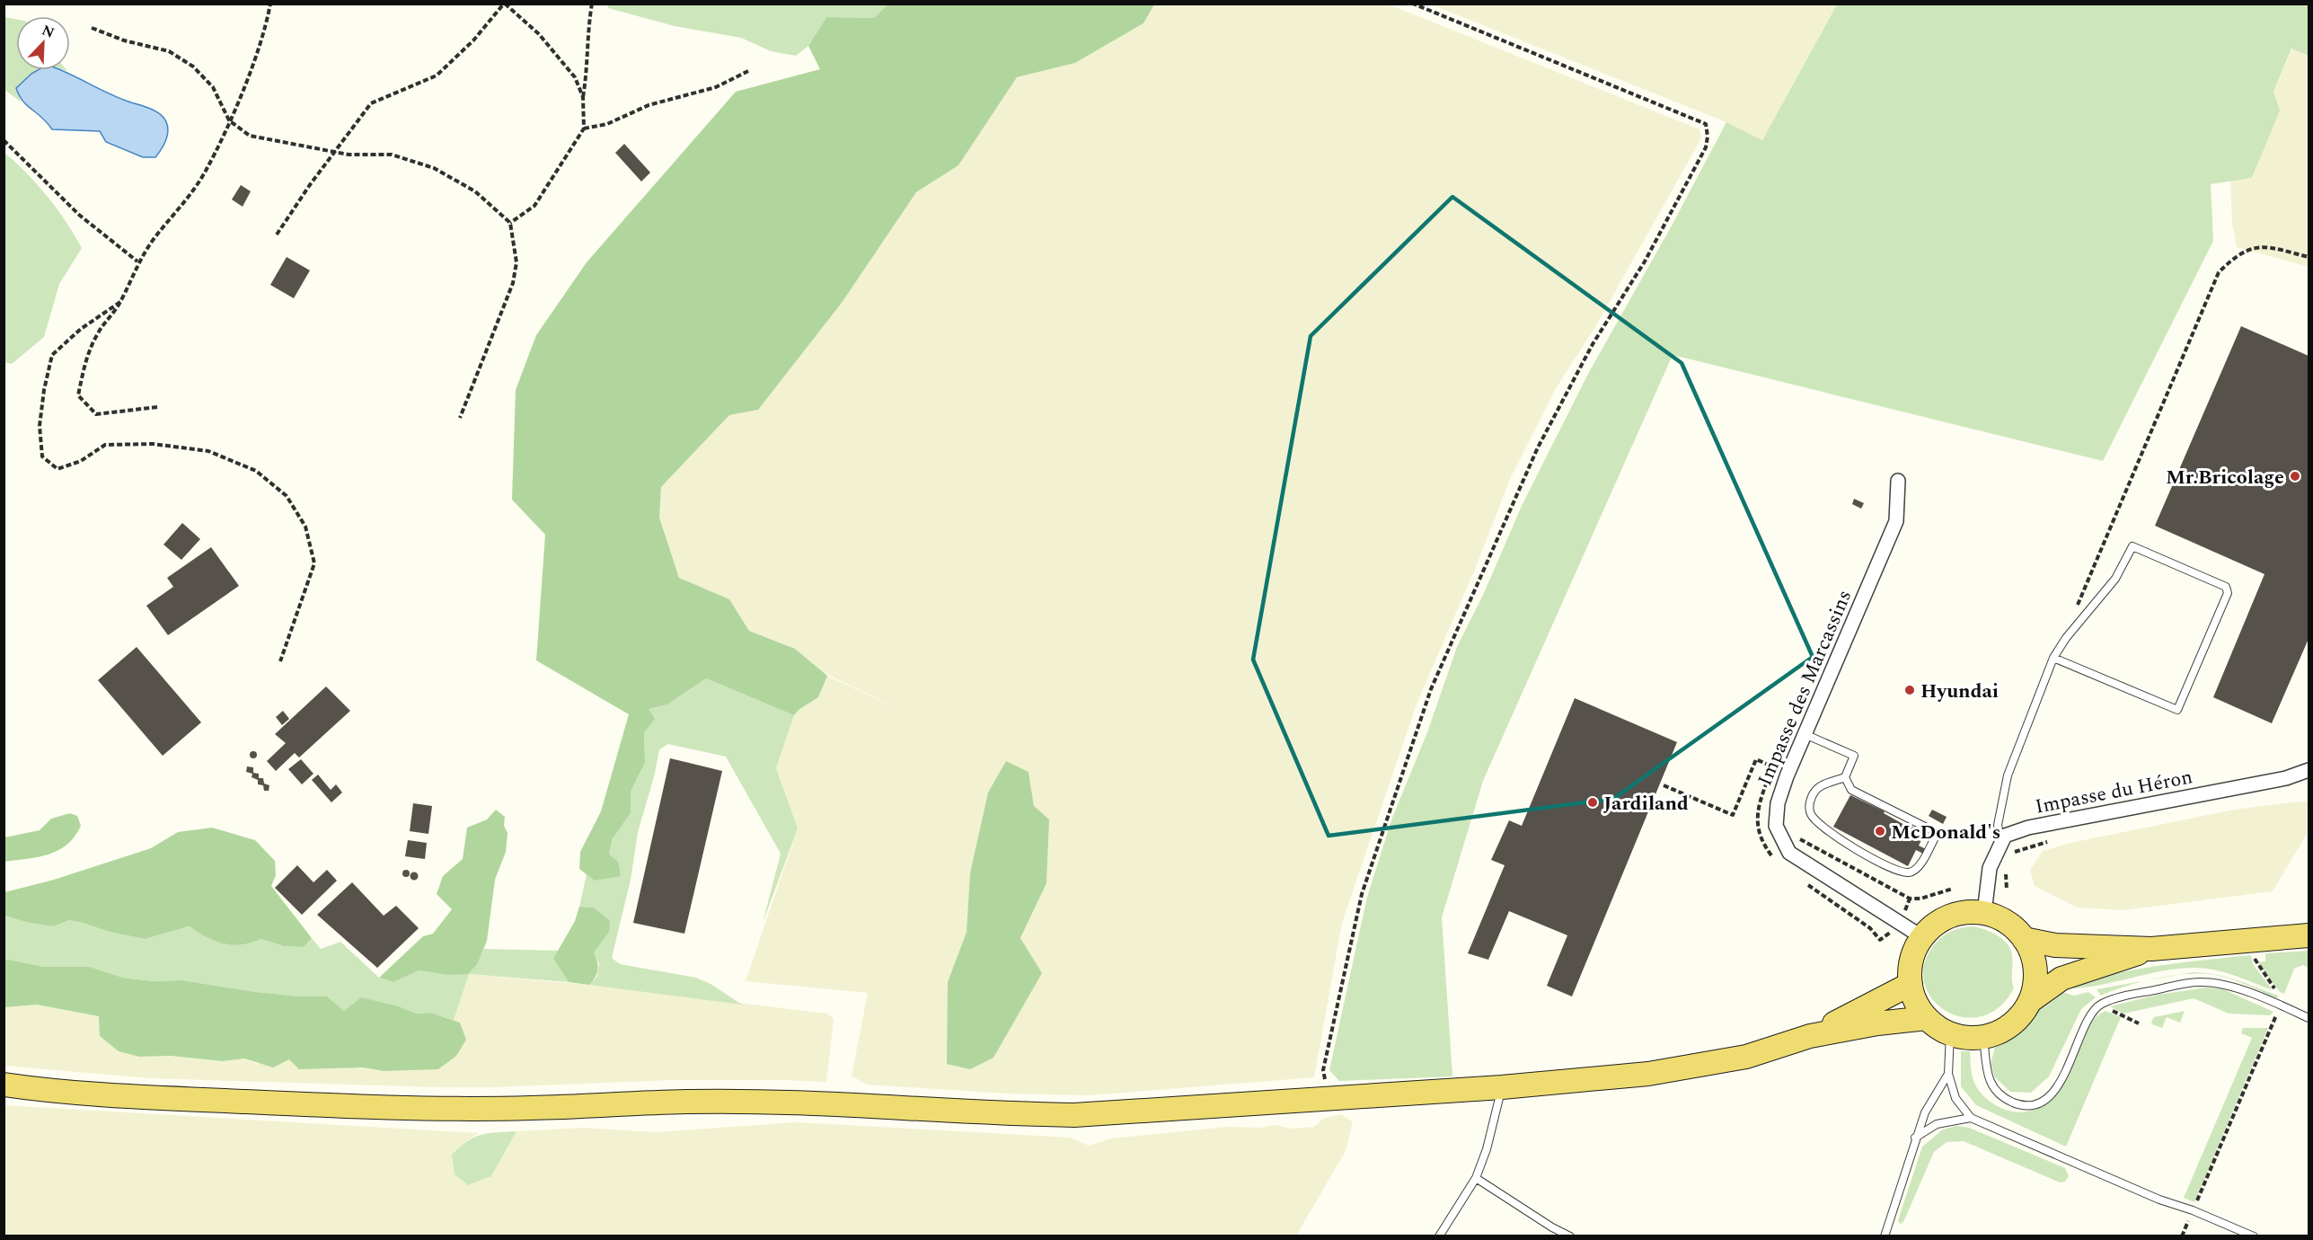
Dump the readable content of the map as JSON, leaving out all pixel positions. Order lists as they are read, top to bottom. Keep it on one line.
{"streets":{"street":["Impasse des Marcassins","Impasse du Héron"]},"places":["Mr.Bricolage","Hyundai","Jardiland","McDonald's"],"north":"top right"}
